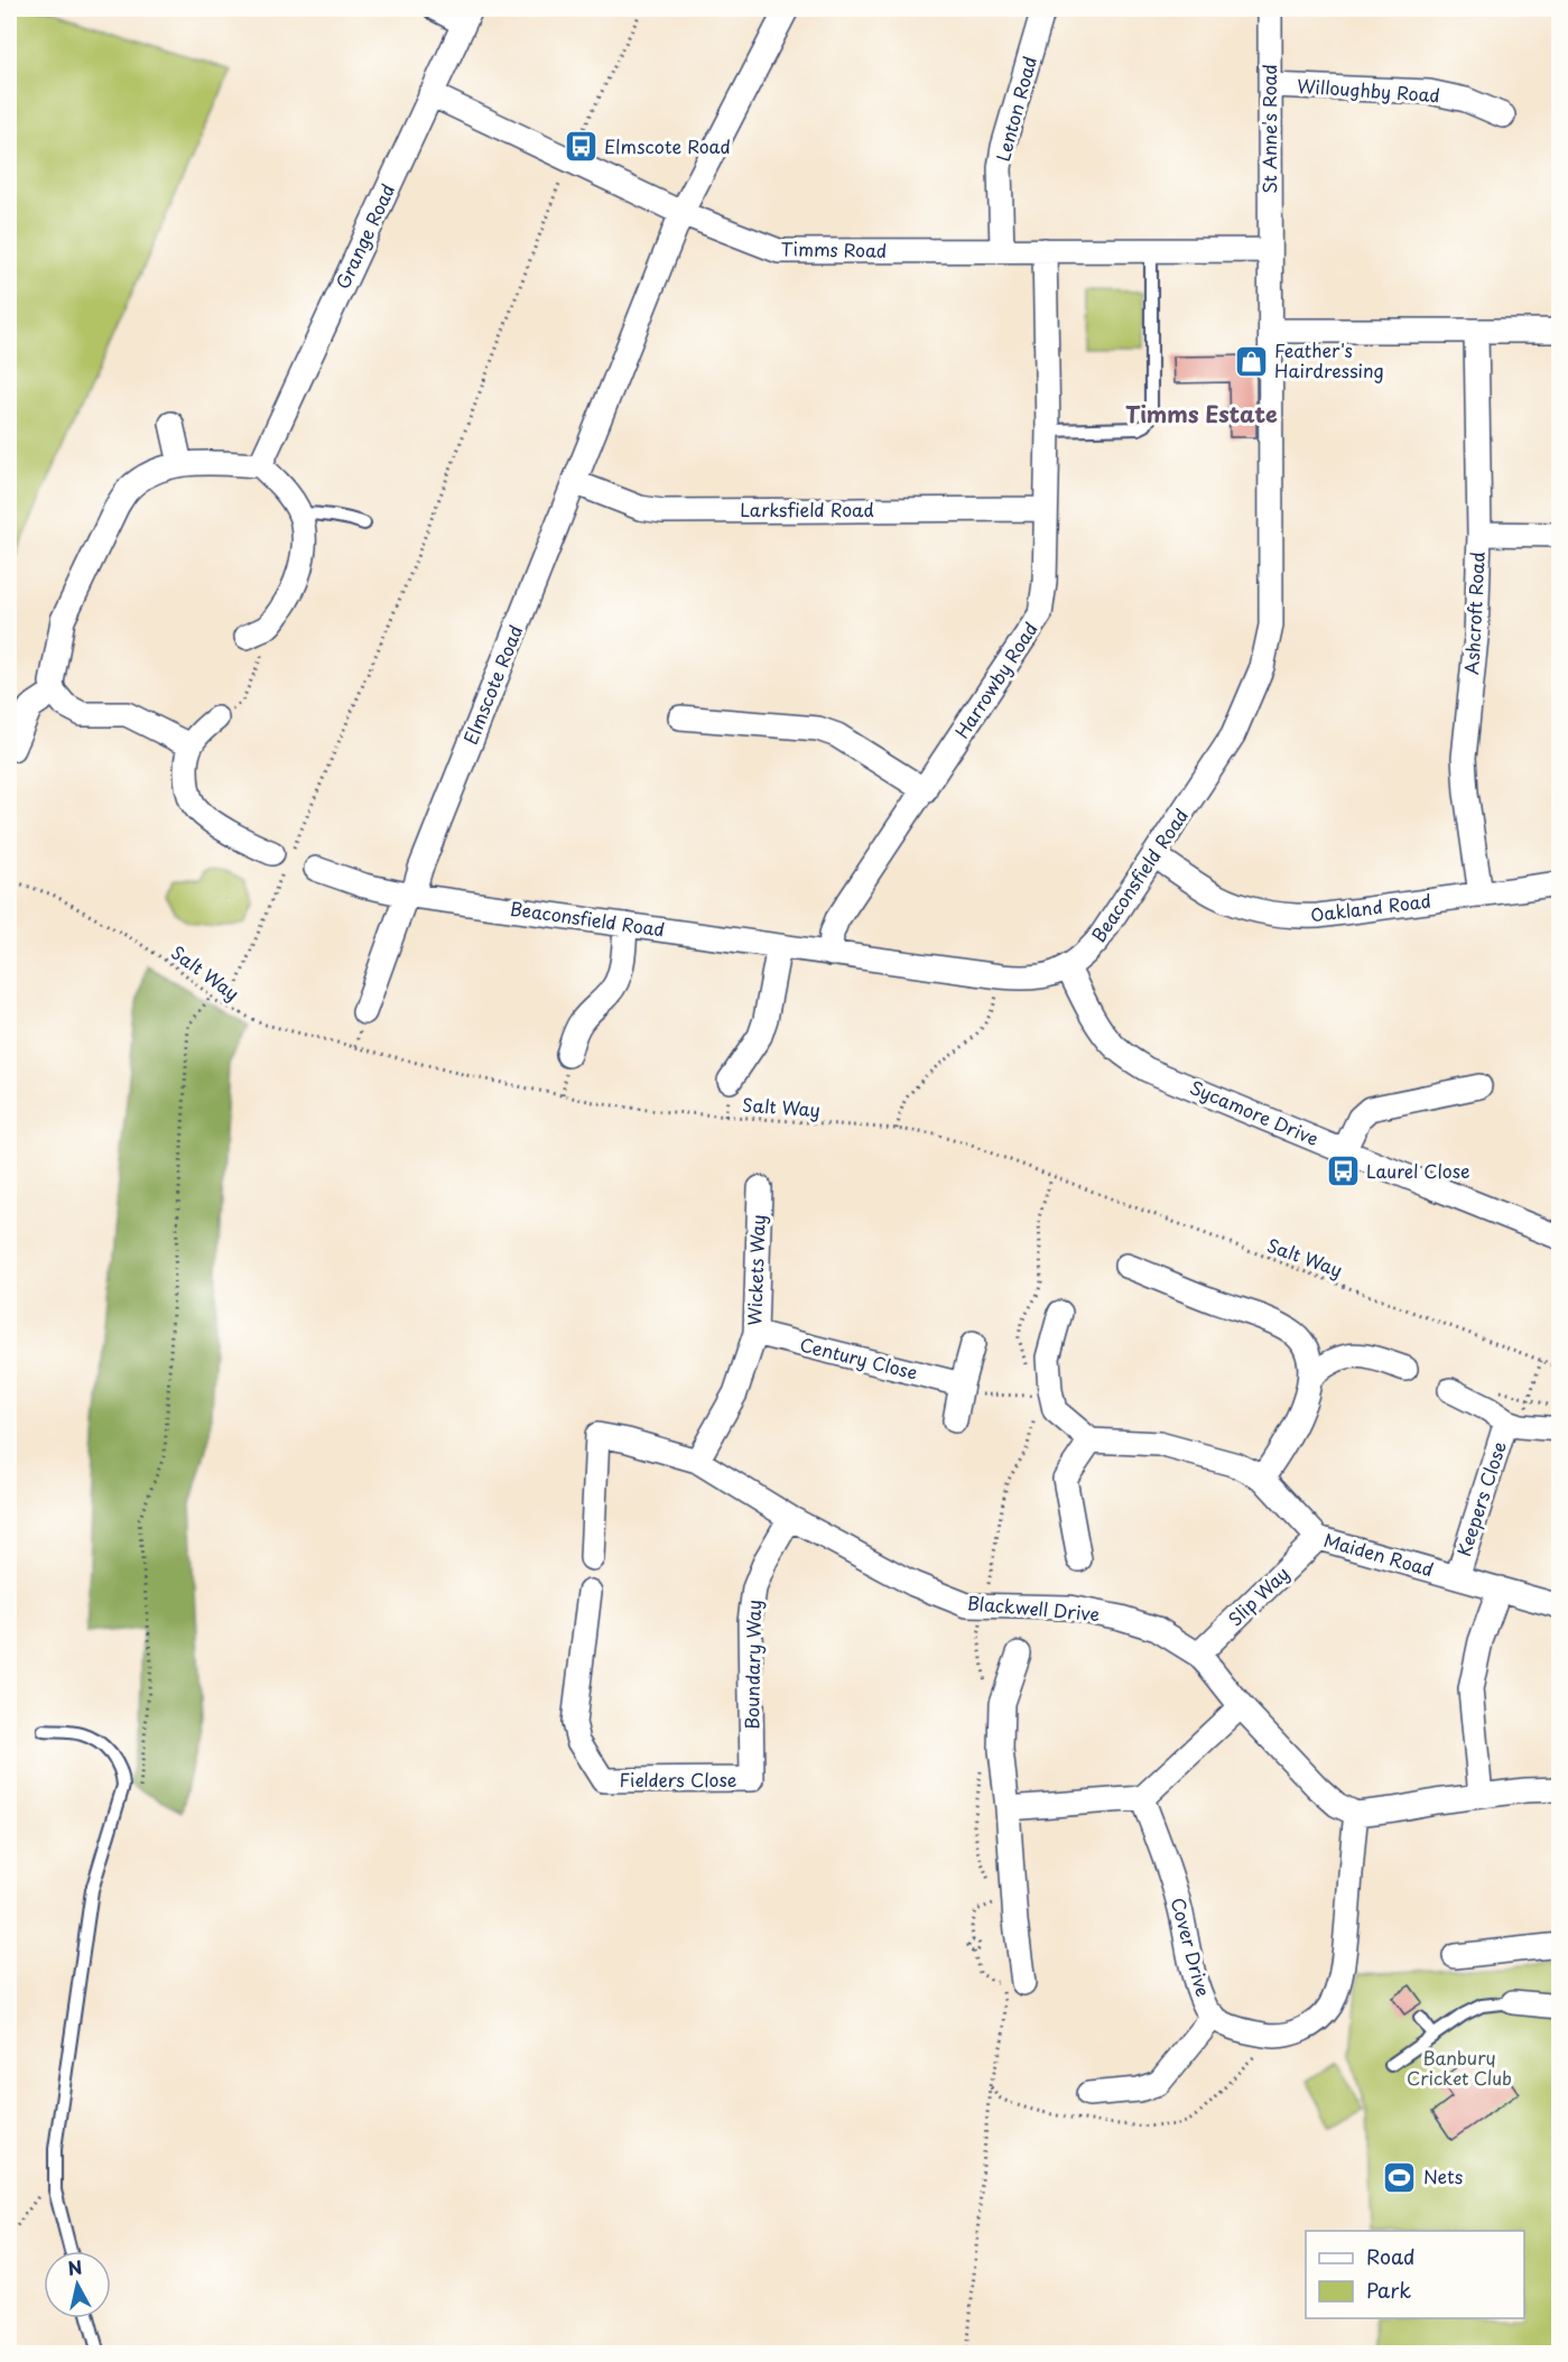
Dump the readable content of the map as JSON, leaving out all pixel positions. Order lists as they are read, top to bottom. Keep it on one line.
{"streets":{"street":["Willoughby Road","Lenton Road","St Anne's Road","Grange Road","Timms Road","Larksfield Road","Ashcroft Road","Harrowby Road","Elmscote Road","Beaconsfield Road","Oakland Road","Sycamore Drive","Wickets Way","Century Close","Keepers Close","Maiden Road","Slip Way","Blackwell Drive","Boundary Way","Fielders Close","Cover Drive"],"path":["Salt Way"]},"crossings":[["Willoughby Road","St Anne's Road"],["Lenton Road","Timms Road"],["St Anne's Road","Timms Road"],["St Anne's Road","Beaconsfield Road"],["Grange Road","Timms Road"],["Timms Road","Harrowby Road"],["Timms Road","Elmscote Road"],["Timms Road","Beaconsfield Road"],["Larksfield Road","Harrowby Road"],["Larksfield Road","Elmscote Road"],["Ashcroft Road","Oakland Road"],["Harrowby Road","Beaconsfield Road"],["Elmscote Road","Beaconsfield Road"],["Beaconsfield Road","Oakland Road"],["Beaconsfield Road","Sycamore Drive"],["Wickets Way","Century Close"],["Wickets Way","Blackwell Drive"],["Keepers Close","Maiden Road"],["Maiden Road","Slip Way"],["Slip Way","Blackwell Drive"],["Blackwell Drive","Boundary Way"],["Blackwell Drive","Cover Drive"],["Boundary Way","Fielders Close"]],"districts":["Timms Estate"],"parks":["Banbury Cricket Club"],"places":{"bus stop":["Elmscote Road","Laurel Close"],"shop":["Feather's Hairdressing"],"sports":["Nets"]},"legend":["Road","Park"],"north":"top"}
